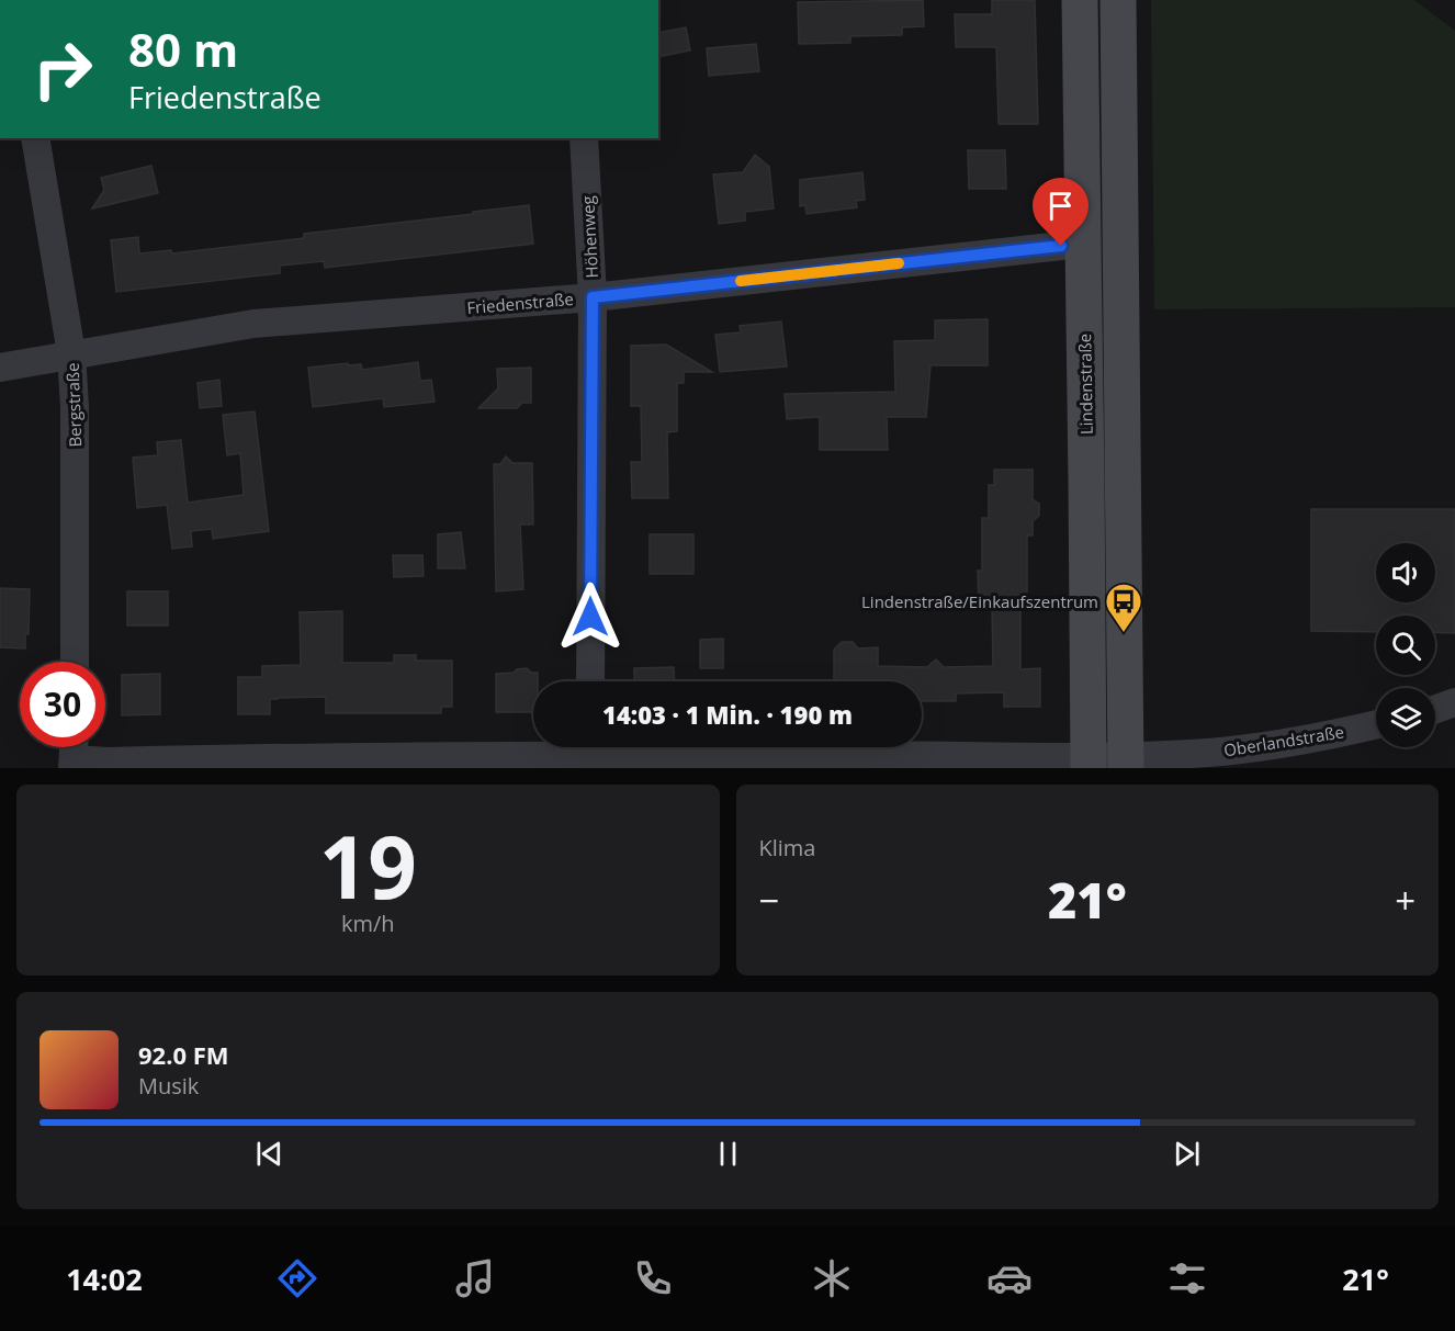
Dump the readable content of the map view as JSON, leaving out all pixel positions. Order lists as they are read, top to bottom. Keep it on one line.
{"streets":{"street":["Höhenweg","Friedenstraße","Lindenstraße","Bergstraße","Oberlandstraße"]},"crossings":[["Höhenweg","Friedenstraße"],["Friedenstraße","Lindenstraße"],["Friedenstraße","Bergstraße"],["Lindenstraße","Oberlandstraße"]],"places":{"bus stop":["Lindenstraße/Einkaufszentrum"]},"page":{"turn":["80 m","Friedenstraße"],"limit":"30","trip":"14:03 · 1 Min. · 190 m","tile":[["19","km/h"],"Klima"],"heat":["−","21°","+"],"song":["92.0 FM","Musik"],"tabs":["14:02","21°"]}}
